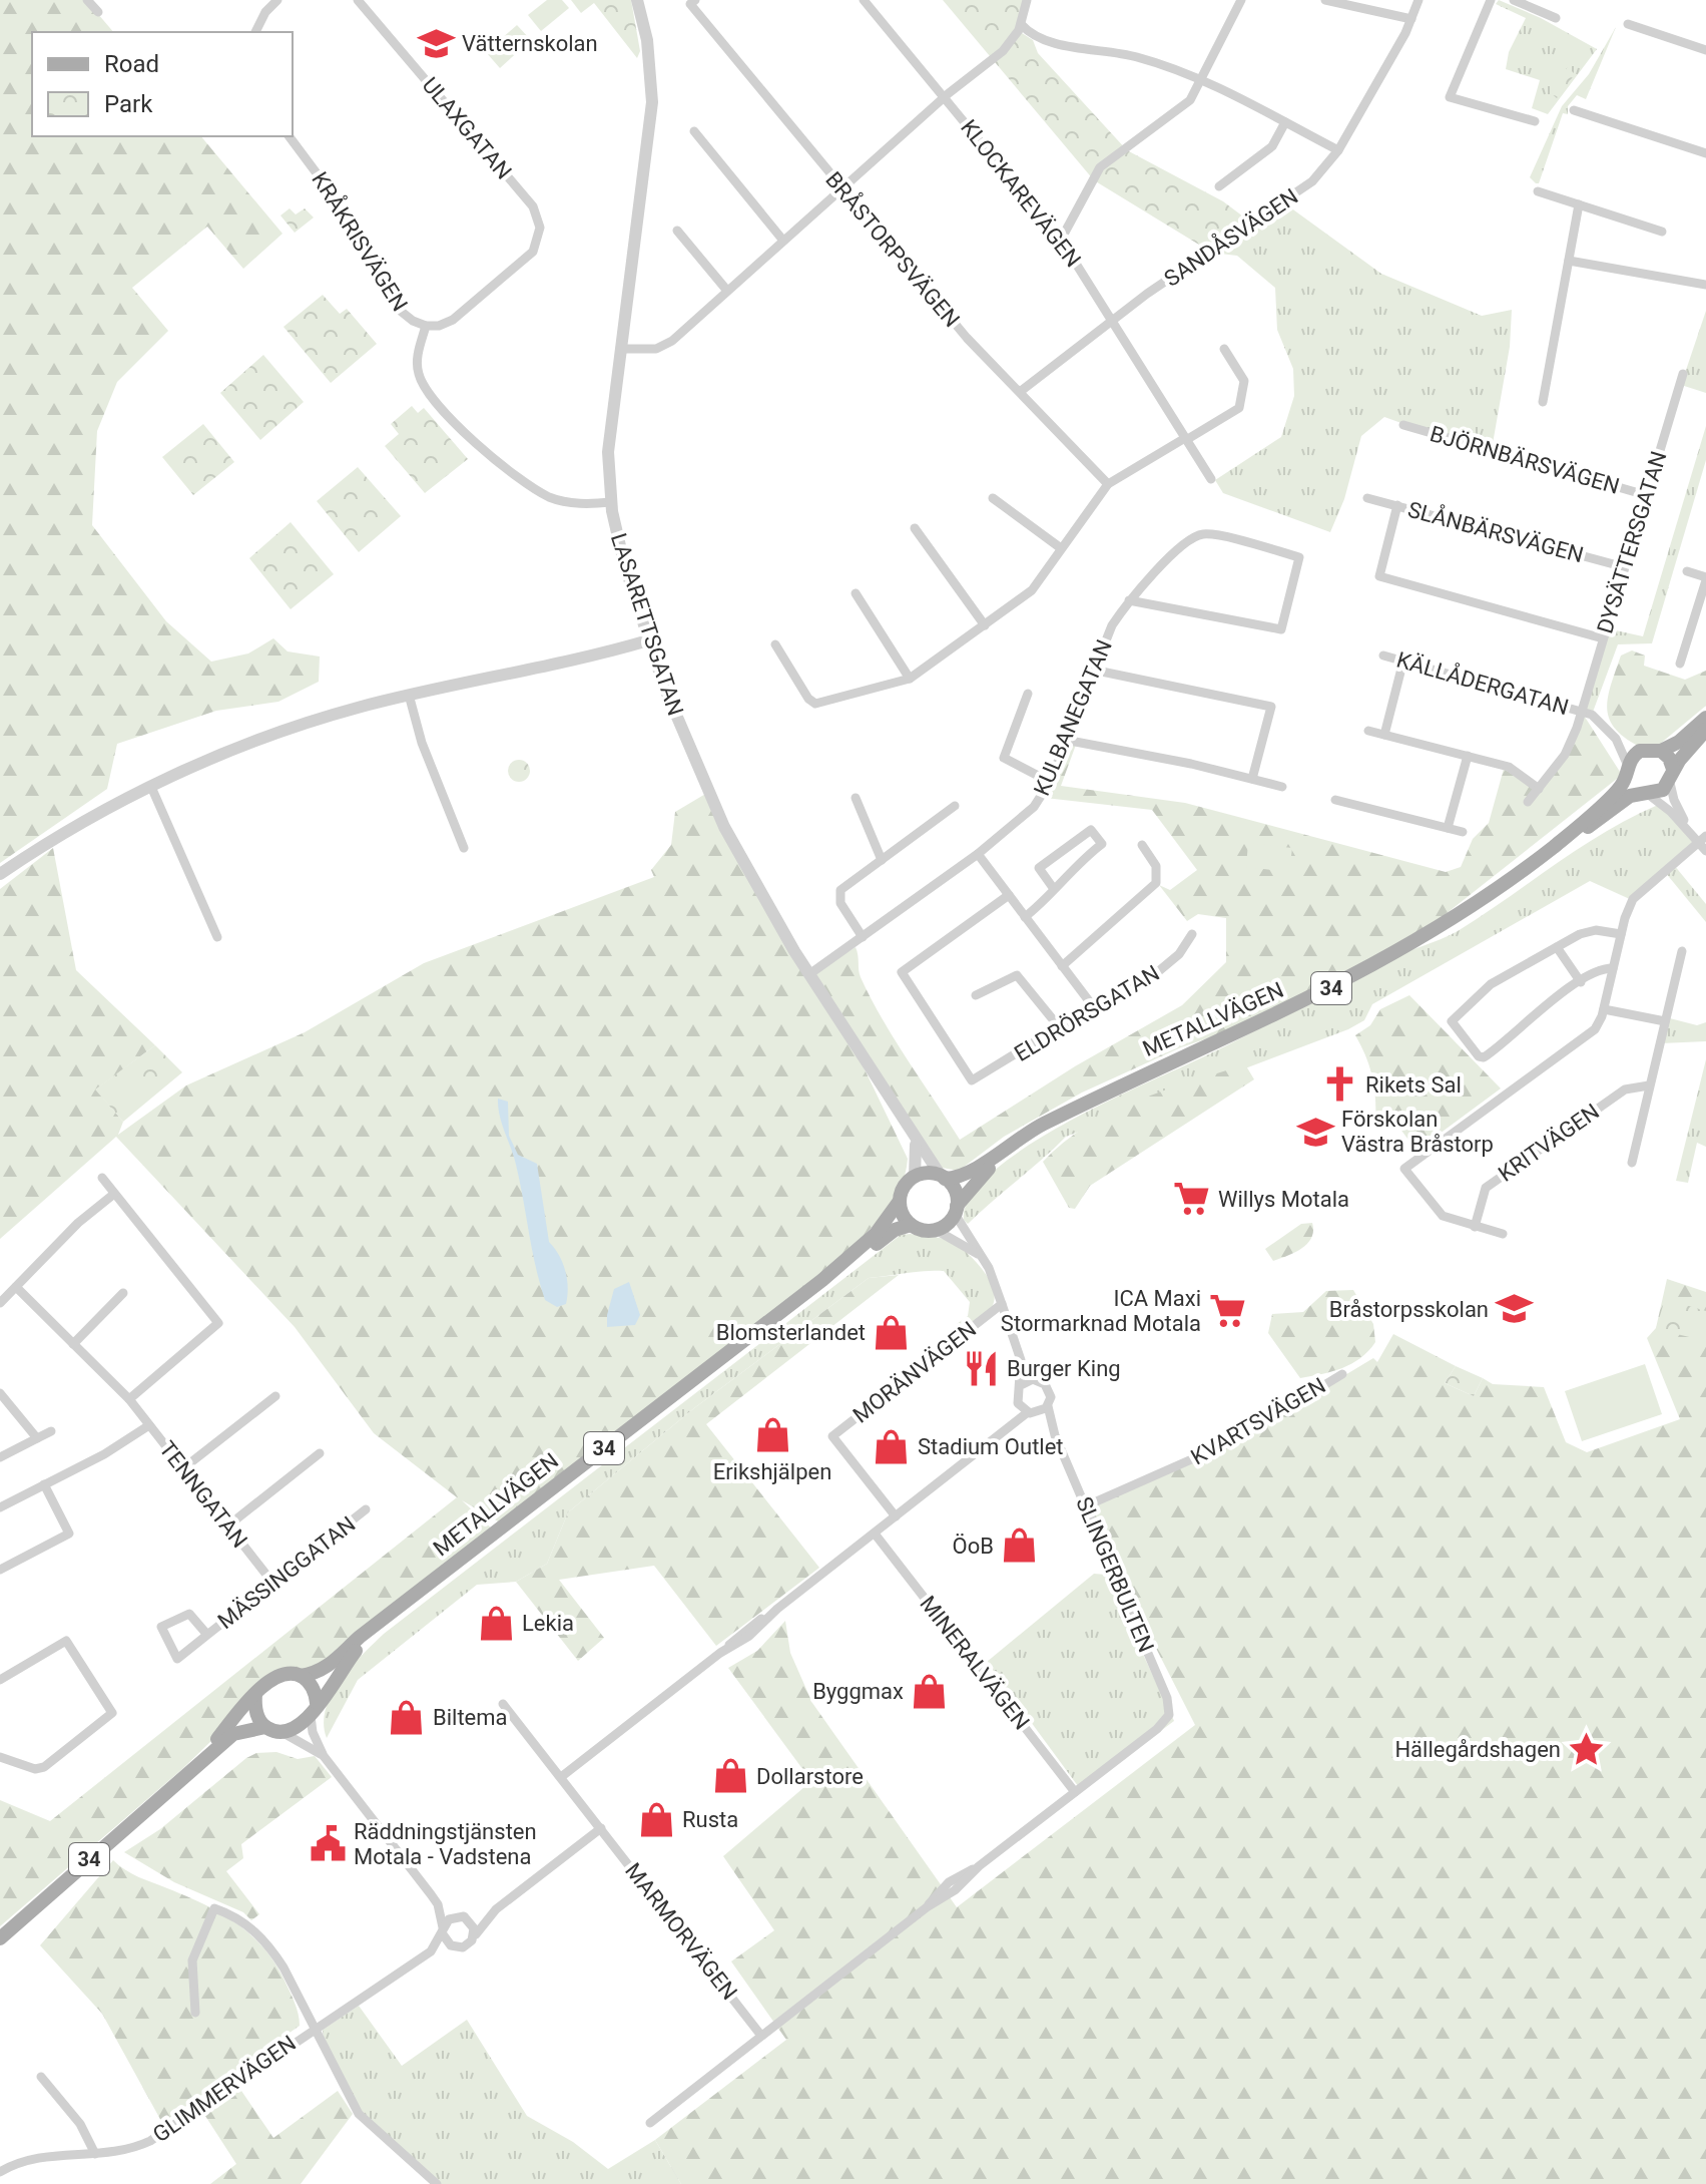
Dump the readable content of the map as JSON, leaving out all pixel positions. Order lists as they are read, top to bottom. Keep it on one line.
{"streets":{"main road":["34","METALLVÄGEN"],"street":["ULAXGATAN","KLOCKAREVÄGEN","SANDÅSVÄGEN","KRÅKRISVÄGEN","BRÅSTORPSVÄGEN","BJÖRNBÄRSVÄGEN","SLÅNBÄRSVÄGEN","DYSÄTTERSGATAN","LASARETTSGATAN","KÄLLÅDERGATAN","KULBANEGATAN","ELDRÖRSGATAN","KRITVÄGEN","MORÄNVÄGEN","KVARTSVÄGEN","TENNGATAN","MÄSSINGGATAN","SLINGERBULTEN","MINERALVÄGEN","MARMORVÄGEN","GLIMMERVÄGEN"]},"crossings":[["ULAXGATAN","KRÅKRISVÄGEN"],["KLOCKAREVÄGEN","SANDÅSVÄGEN"],["SANDÅSVÄGEN","BRÅSTORPSVÄGEN"],["BJÖRNBÄRSVÄGEN","DYSÄTTERSGATAN"],["SLÅNBÄRSVÄGEN","DYSÄTTERSGATAN"],["DYSÄTTERSGATAN","KÄLLÅDERGATAN"],["LASARETTSGATAN","KULBANEGATAN"],["LASARETTSGATAN","34"],["LASARETTSGATAN","METALLVÄGEN"],["34","METALLVÄGEN"],["KVARTSVÄGEN","SLINGERBULTEN"],["TENNGATAN","MÄSSINGGATAN"],["SLINGERBULTEN","MINERALVÄGEN"]],"places":{"school or university":["Vätternskolan","Förskolan Västra Bråstorp","Bråstorpsskolan"],"church":["Rikets Sal"],"supermarket":["Willys Motala","ICA Maxi Stormarknad Motala"],"shop":["Blomsterlandet","Erikshjälpen","Stadium Outlet","ÖoB","Lekia","Byggmax","Biltema","Dollarstore","Rusta"],"restaurant":["Burger King"],"place":["Hällegårdshagen"],"public building":["Räddningstjänsten Motala - Vadstena"]},"legend":["Road","Park"]}
